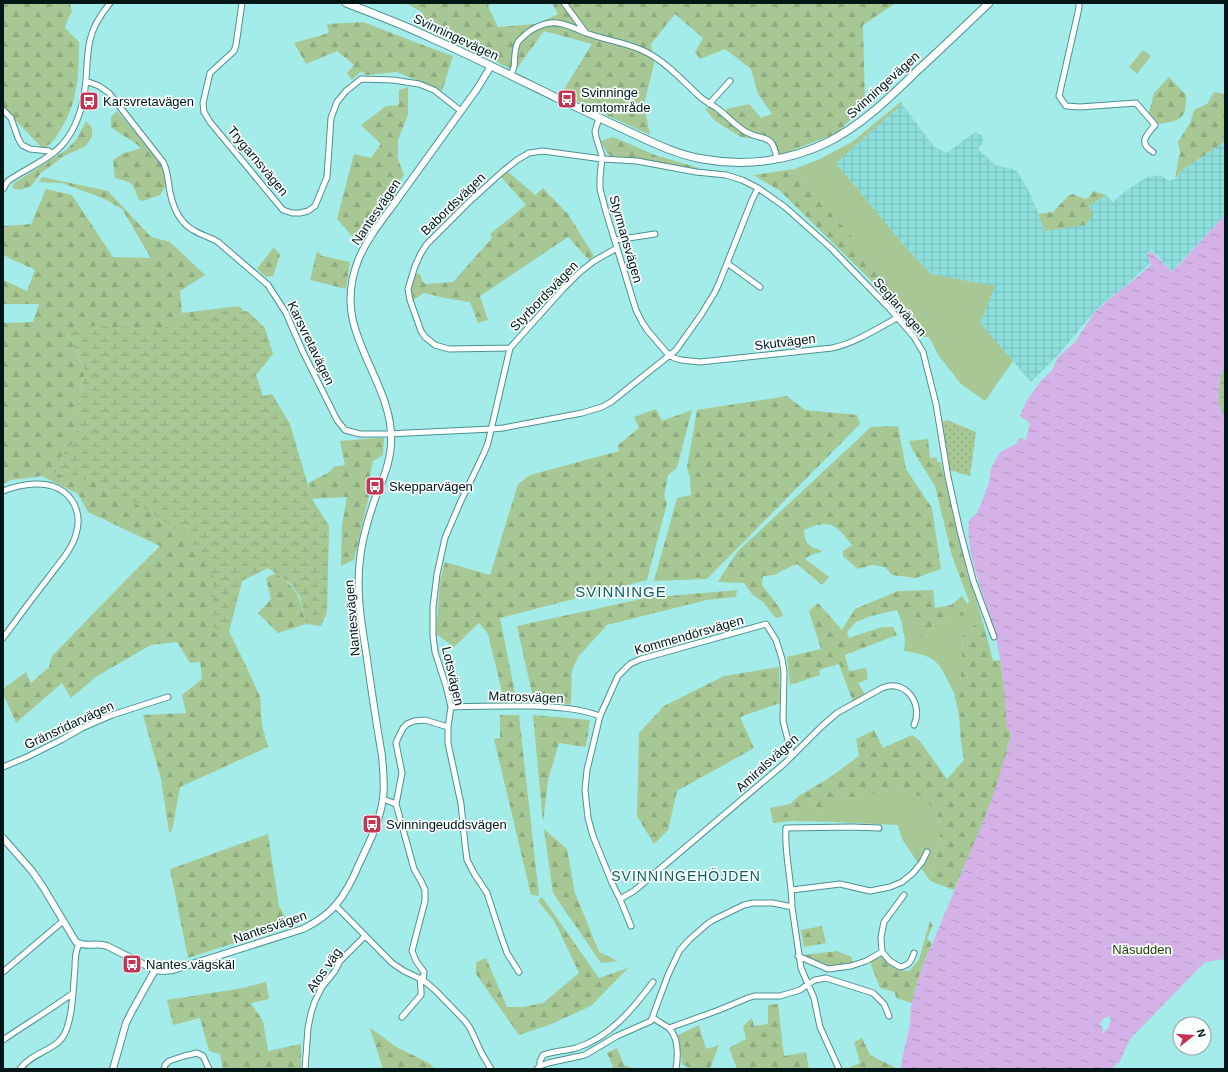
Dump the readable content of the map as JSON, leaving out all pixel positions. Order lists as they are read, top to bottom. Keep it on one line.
{"streets":{"main road":["Svinningevägen"],"street":["Trygarnsvägen","Babordsvägen","Nantesvägen","Styrmansvägen","Styrbordsvägen","Seglarvägen","Skutvägen","Karsvretavägen","Kommendörsvägen","Lotsvägen","Matrosvägen","Gränsridarvägen","Amiralsvägen","Atos väg"]},"crossings":[["Svinningevägen","Nantesvägen"],["Svinningevägen","Styrmansvägen"],["Trygarnsvägen","Nantesvägen"],["Babordsvägen","Styrmansvägen"],["Babordsvägen","Styrbordsvägen"],["Babordsvägen","Seglarvägen"],["Babordsvägen","Lotsvägen"],["Nantesvägen","Karsvretavägen"],["Styrmansvägen","Styrbordsvägen"],["Styrmansvägen","Seglarvägen"],["Styrmansvägen","Skutvägen"],["Styrbordsvägen","Lotsvägen"],["Seglarvägen","Skutvägen"],["Kommendörsvägen","Matrosvägen"],["Kommendörsvägen","Amiralsvägen"],["Lotsvägen","Matrosvägen"]],"districts":["SVINNINGE","SVINNINGEHÖJDEN"],"parks":["Näsudden"],"places":{"bus stop":["Svinninge tomtområde","Karsvretavägen","Skepparvägen","Svinningeuddsvägen","Nantes vägskäl"]},"north":"right"}
